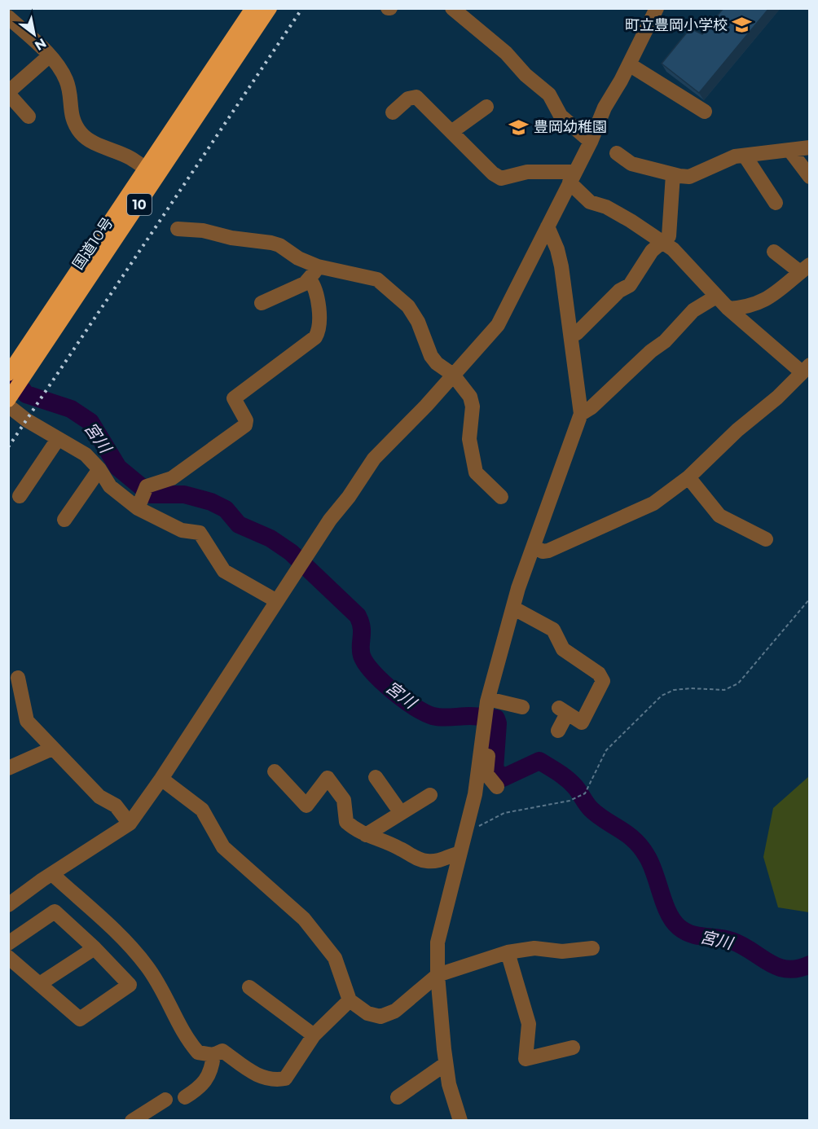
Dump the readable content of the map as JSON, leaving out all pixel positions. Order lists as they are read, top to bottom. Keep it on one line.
{"streets":{"highway":["10","国道10号"]},"water":["宮川"],"places":{"school or university":["町立豊岡小学校","豊岡幼稚園"]},"north":"bottom right"}
